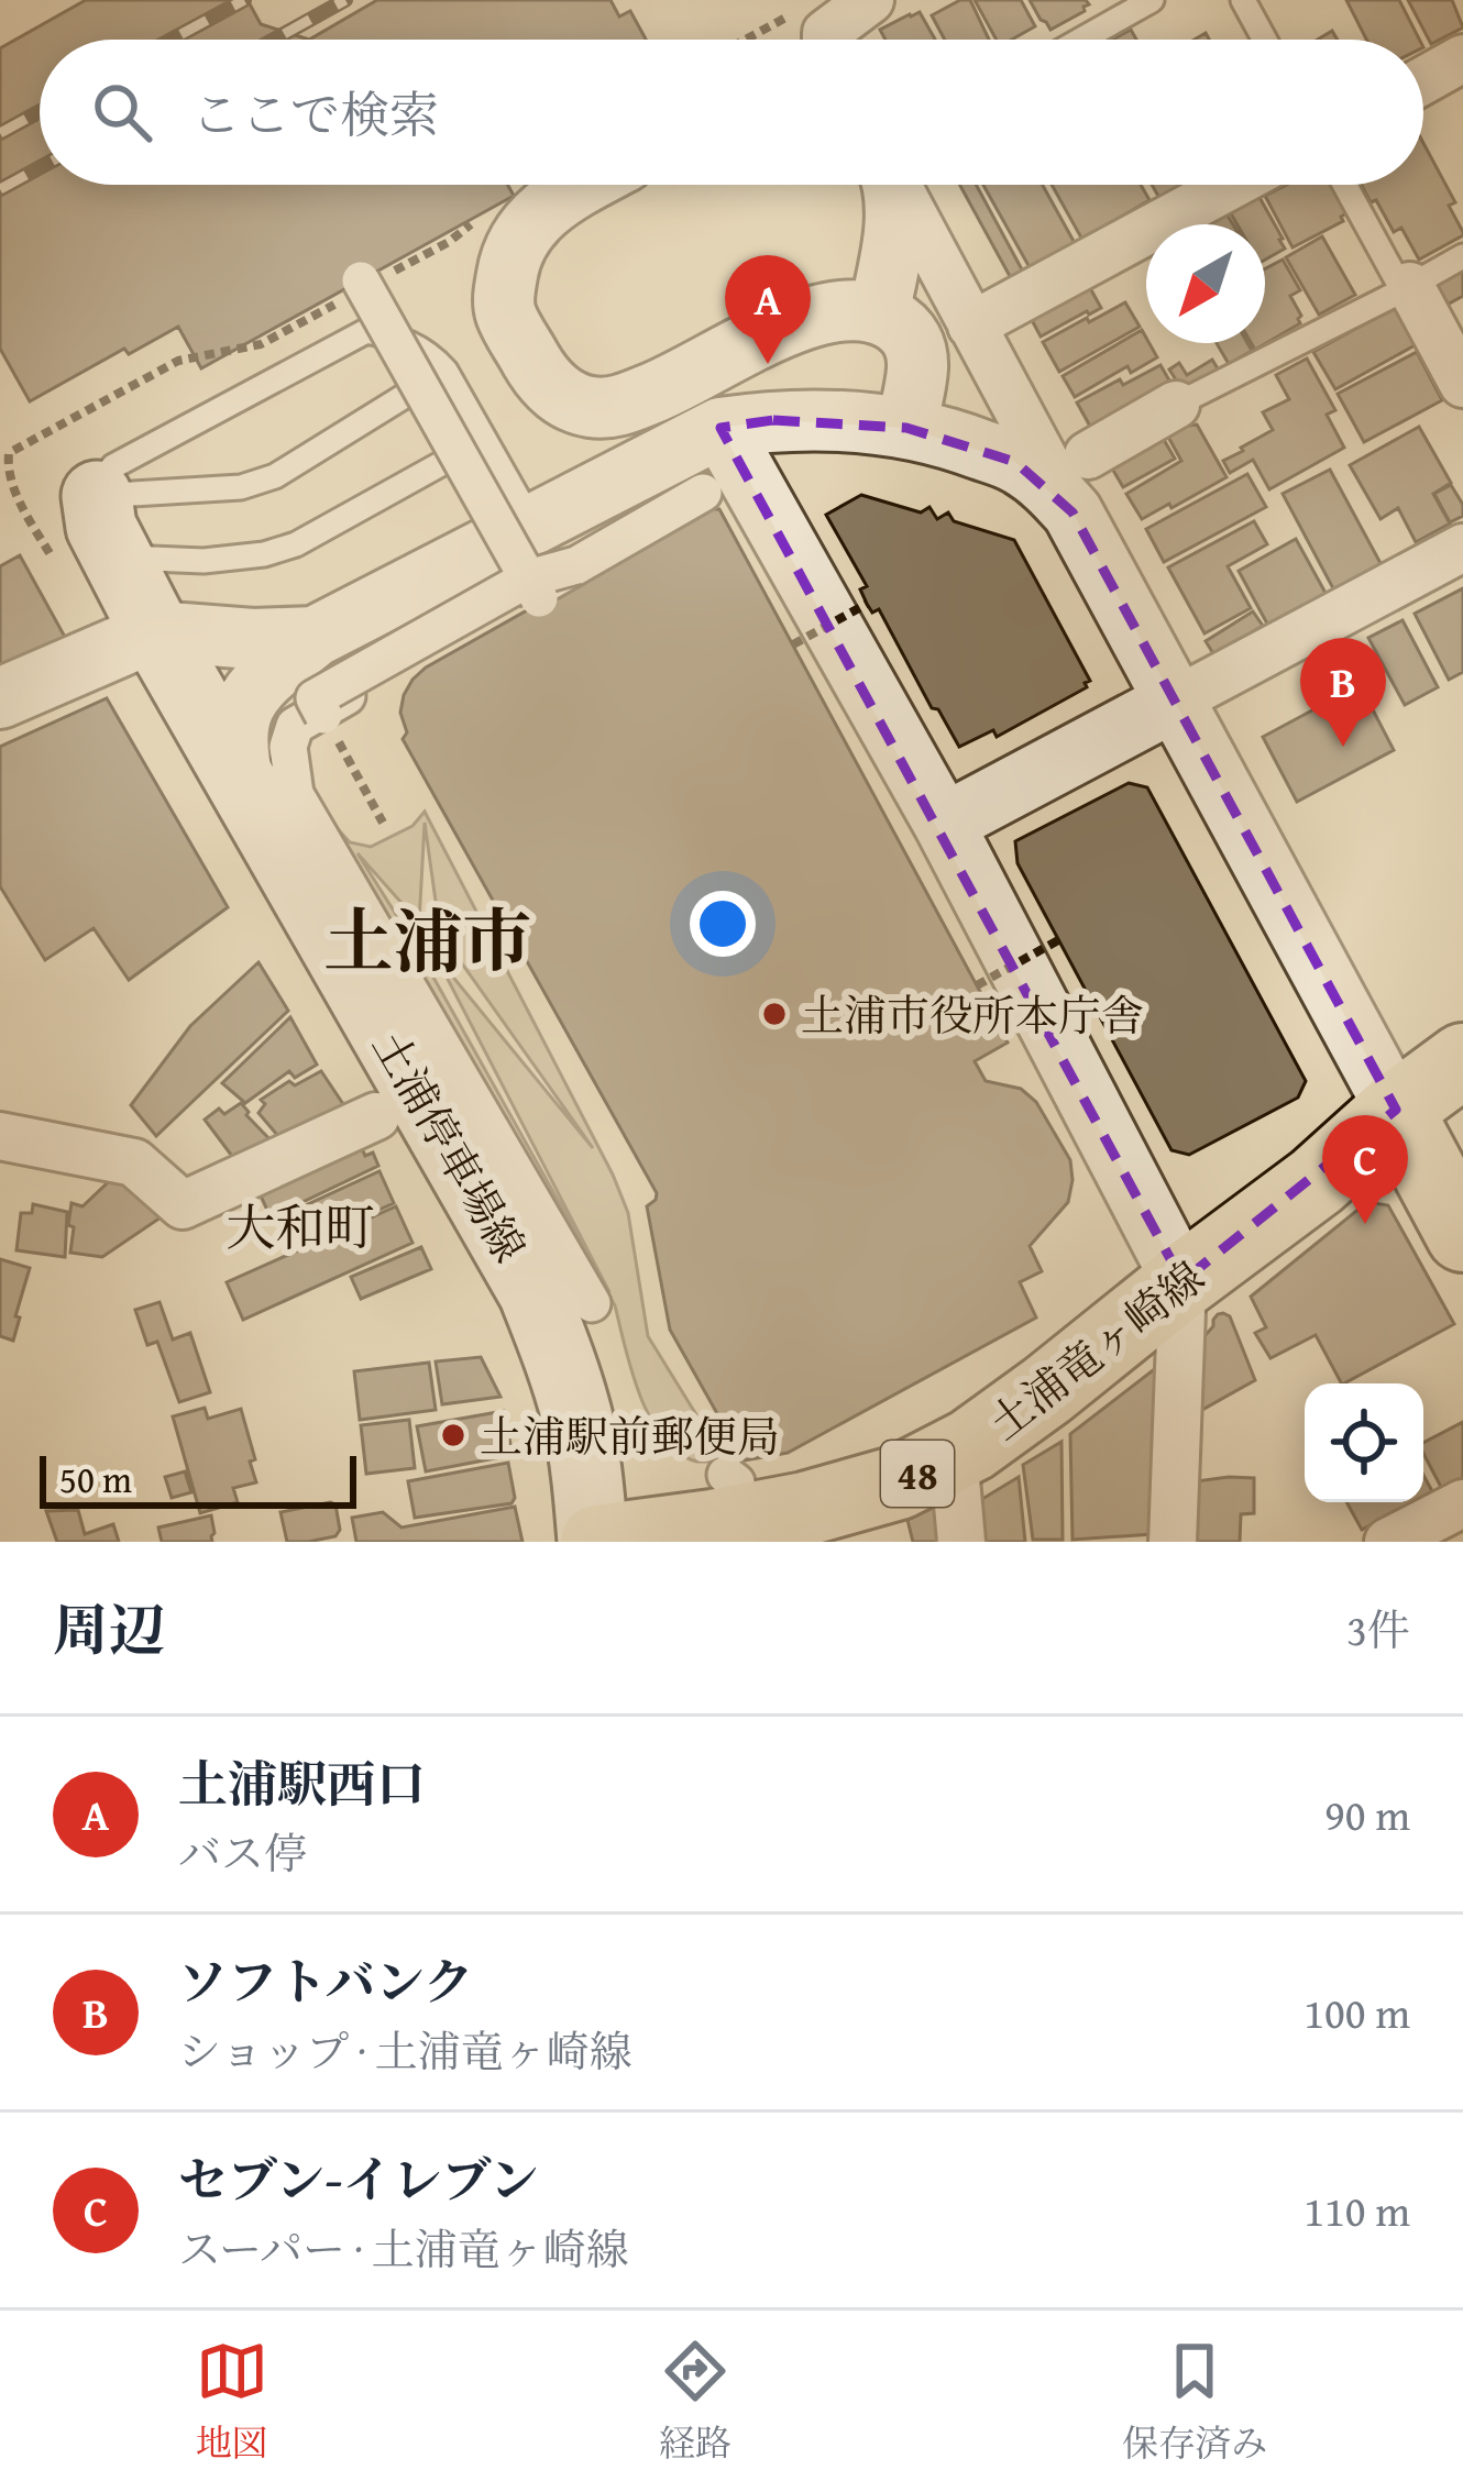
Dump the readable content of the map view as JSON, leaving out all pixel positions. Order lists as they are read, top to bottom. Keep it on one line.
{"streets":{"main road":["土浦停車場線","土浦竜ヶ崎線","48"]},"crossings":[["土浦停車場線","土浦竜ヶ崎線"]],"districts":["土浦市","大和町"],"places":["土浦市役所本庁舎","土浦駅前郵便局"],"scale_bar":"50 m","north":"bottom left","page":{"search":"ここで検索","pins":["A","B","C"],"scale":"50 m","heading":["周辺","3件"],"list":[{"mark":"A","name":"土浦駅西口","note":"バス停","value":"90 m"},{"mark":"B","name":"ソフトバンク","note":"ショップ · 土浦竜ヶ崎線","value":"100 m"},{"mark":"C","name":"セブン-イレブン","note":"スーパー · 土浦竜ヶ崎線","value":"110 m"}],"nav":["地図","経路","保存済み"]}}
